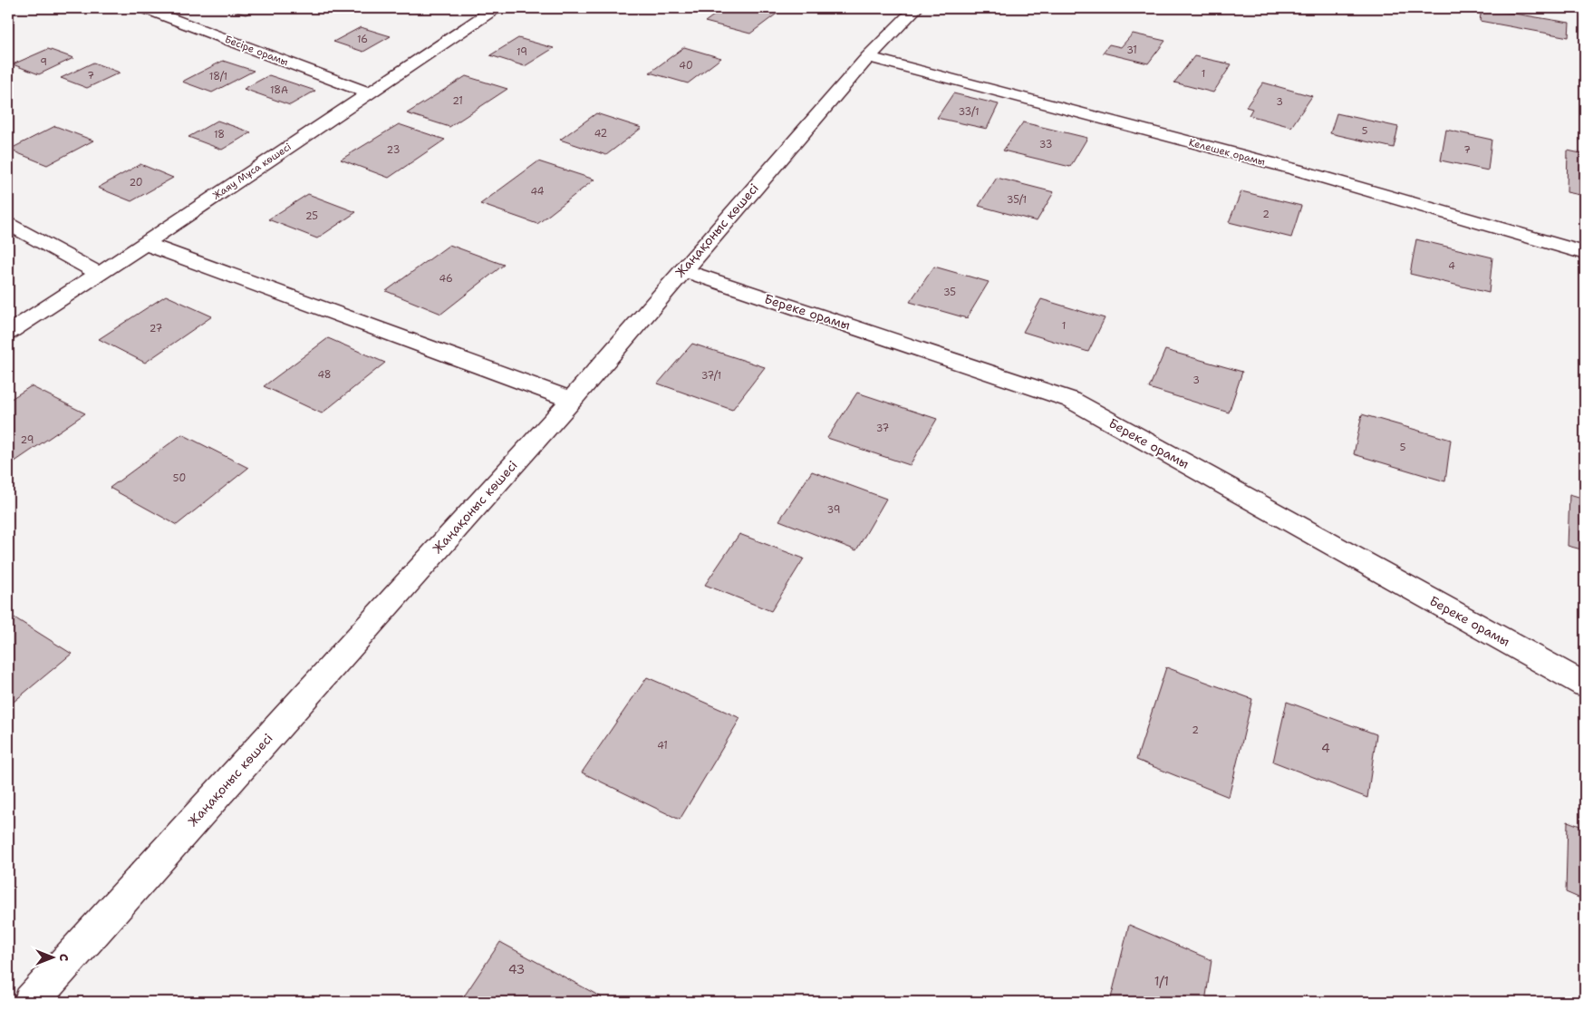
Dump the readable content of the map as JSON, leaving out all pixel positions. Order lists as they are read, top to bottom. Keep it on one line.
{"streets":{"street":["Бесіре орамы","Келешек орамы","Жаяу Мұса көшесі","Жаңақоныс көшесі","Береке орамы"]},"crossings":[["Бесіре орамы","Жаяу Мұса көшесі"],["Келешек орамы","Жаңақоныс көшесі"],["Жаңақоныс көшесі","Береке орамы"]],"house_numbers":["16","31","19","9","40","1","7","18/1","18А","21","3","33/1","5","42","18","33","23","7","20","44","35/1","2","25","4","46","35","1","27","48","37/1","3","37","29","5","50","39","2","41","4","43","1/1"],"north":"right"}
